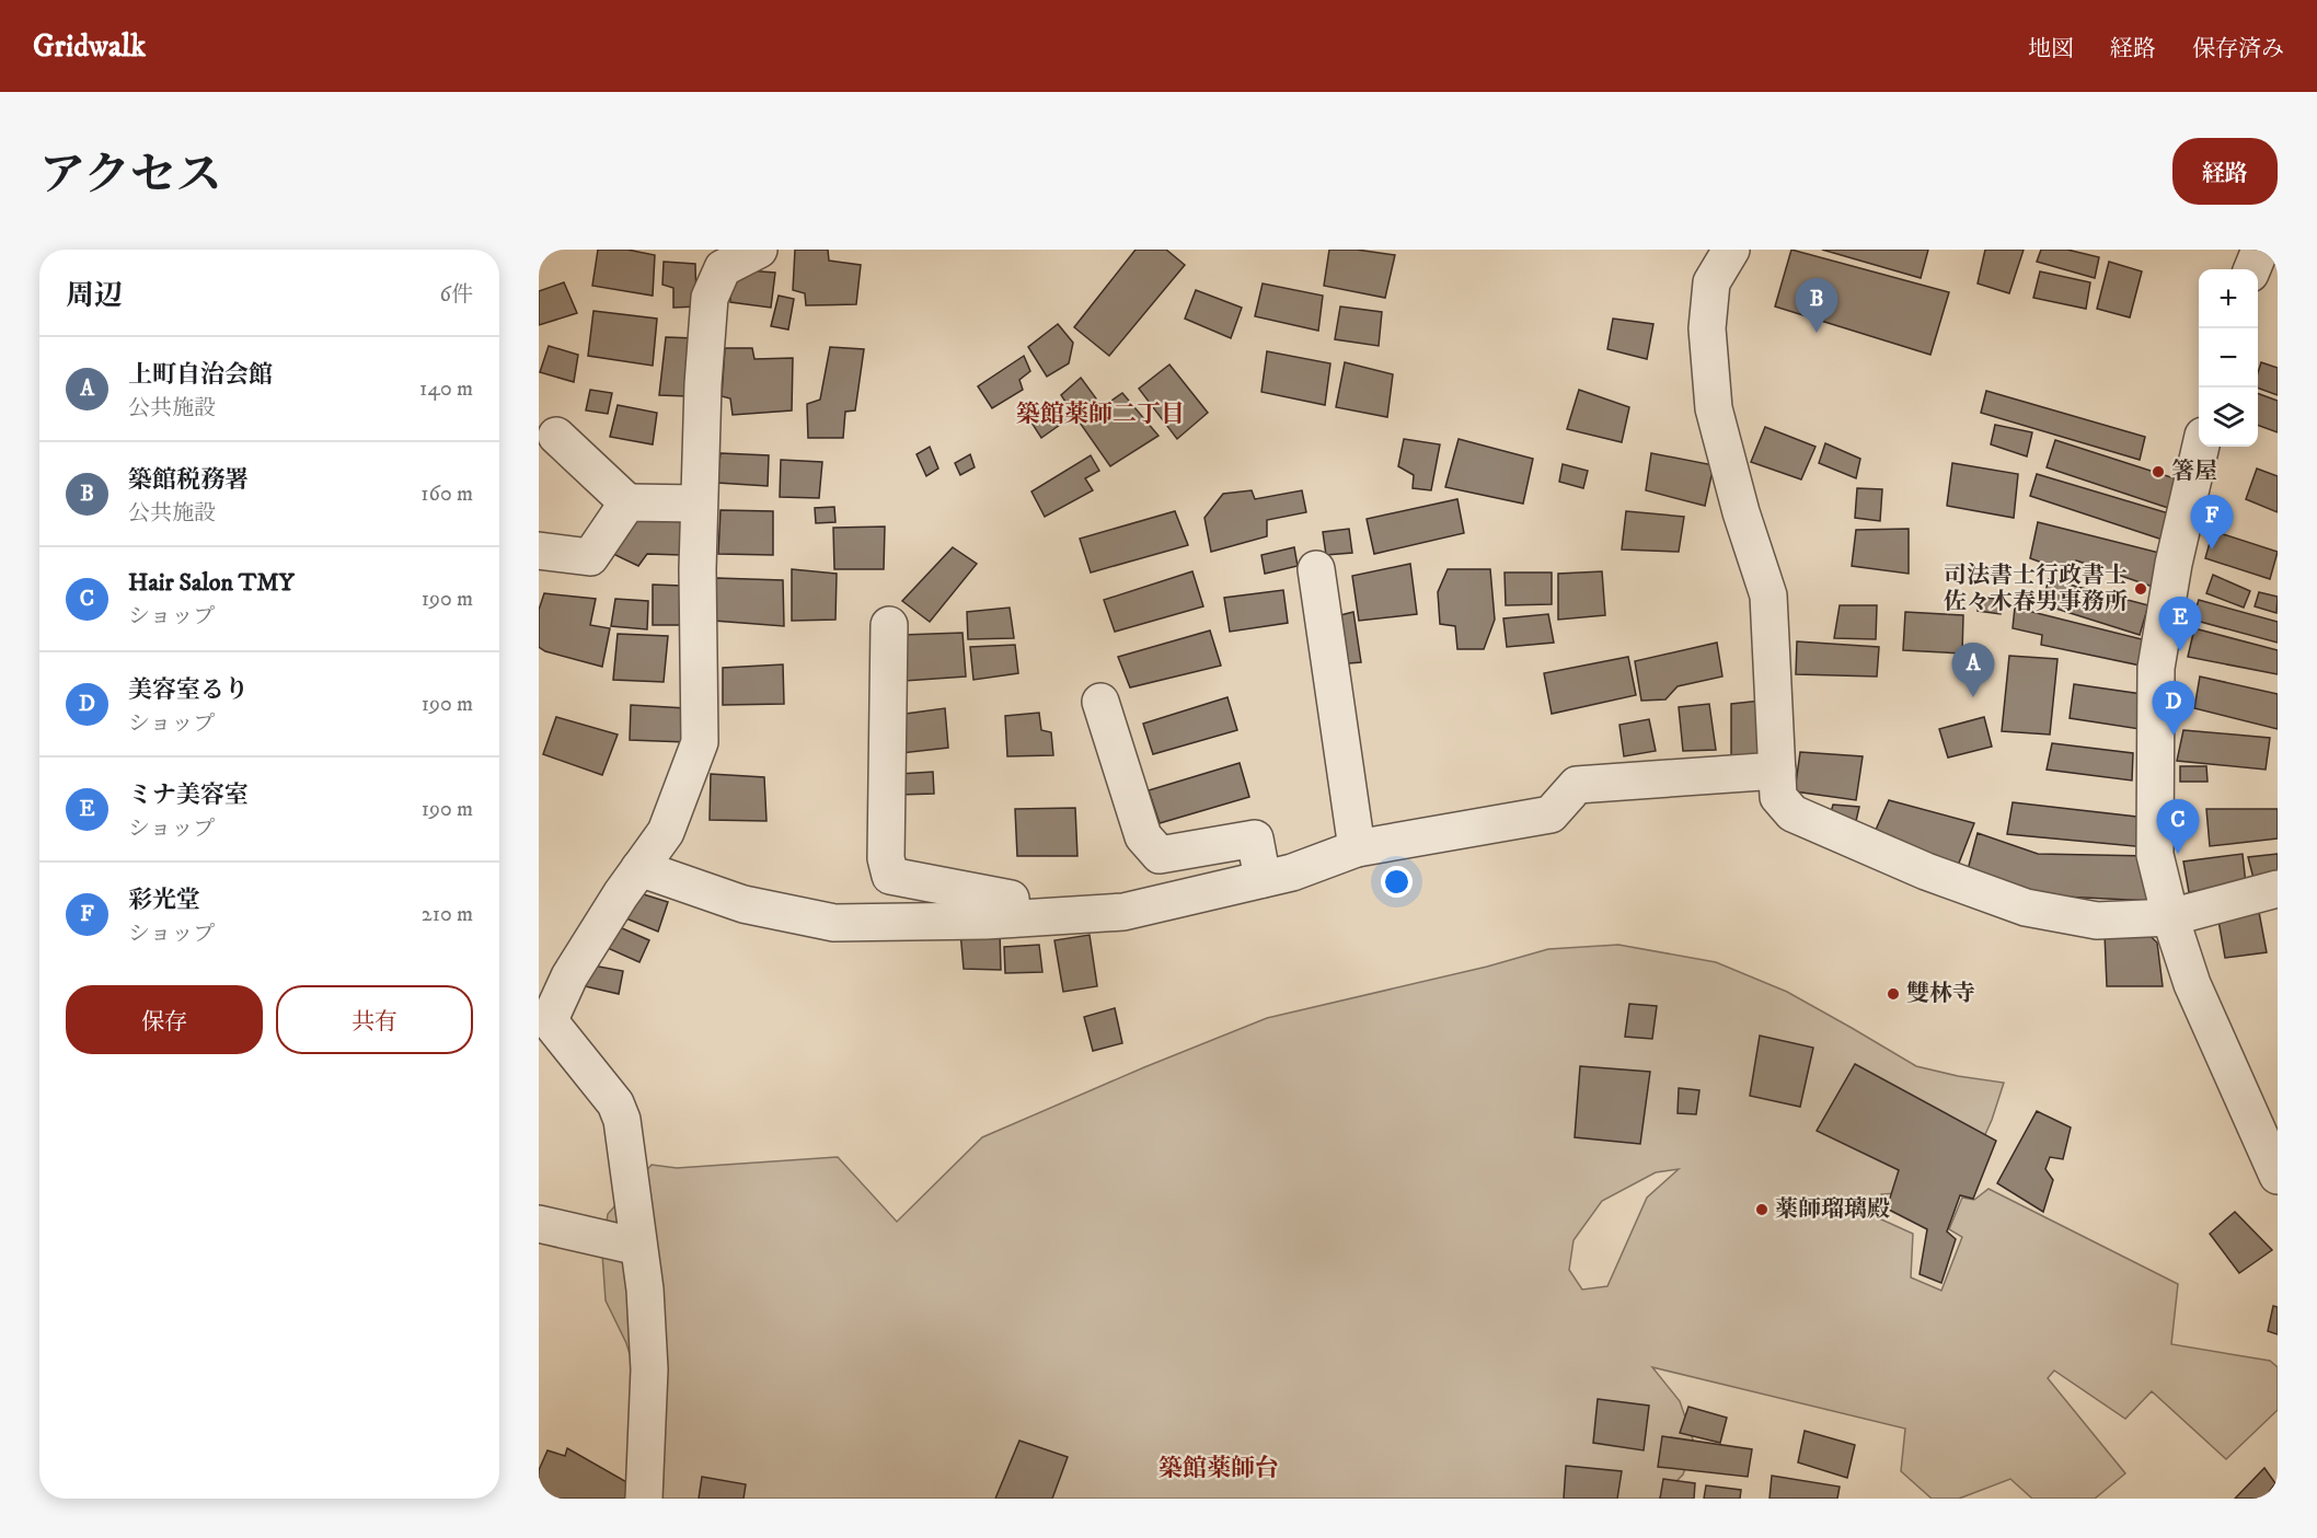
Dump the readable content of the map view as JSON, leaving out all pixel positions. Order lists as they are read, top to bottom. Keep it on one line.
{"districts":["築館薬師二丁目","築館薬師台"],"places":["箸屋","司法書士行政書士 佐々木春男事務所","雙林寺","薬師瑠璃殿"],"page":{"header":"Gridwalk","nav":["地図","経路","保存済み"],"title":"アクセス","buttons":["経路",["保存","共有"]],"heading":["周辺","6件"],"map_buttons":["+","−"],"pins":["B","F","E","A","D","C"],"list":[{"mark":"A","name":"上町自治会館","note":"公共施設","value":"140 m"},{"mark":"B","name":"築館税務署","note":"公共施設","value":"160 m"},{"mark":"C","name":"Hair Salon TMY","note":"ショップ","value":"190 m"},{"mark":"D","name":"美容室るり","note":"ショップ","value":"190 m"},{"mark":"E","name":"ミナ美容室","note":"ショップ","value":"190 m"},{"mark":"F","name":"彩光堂","note":"ショップ","value":"210 m"}]}}
